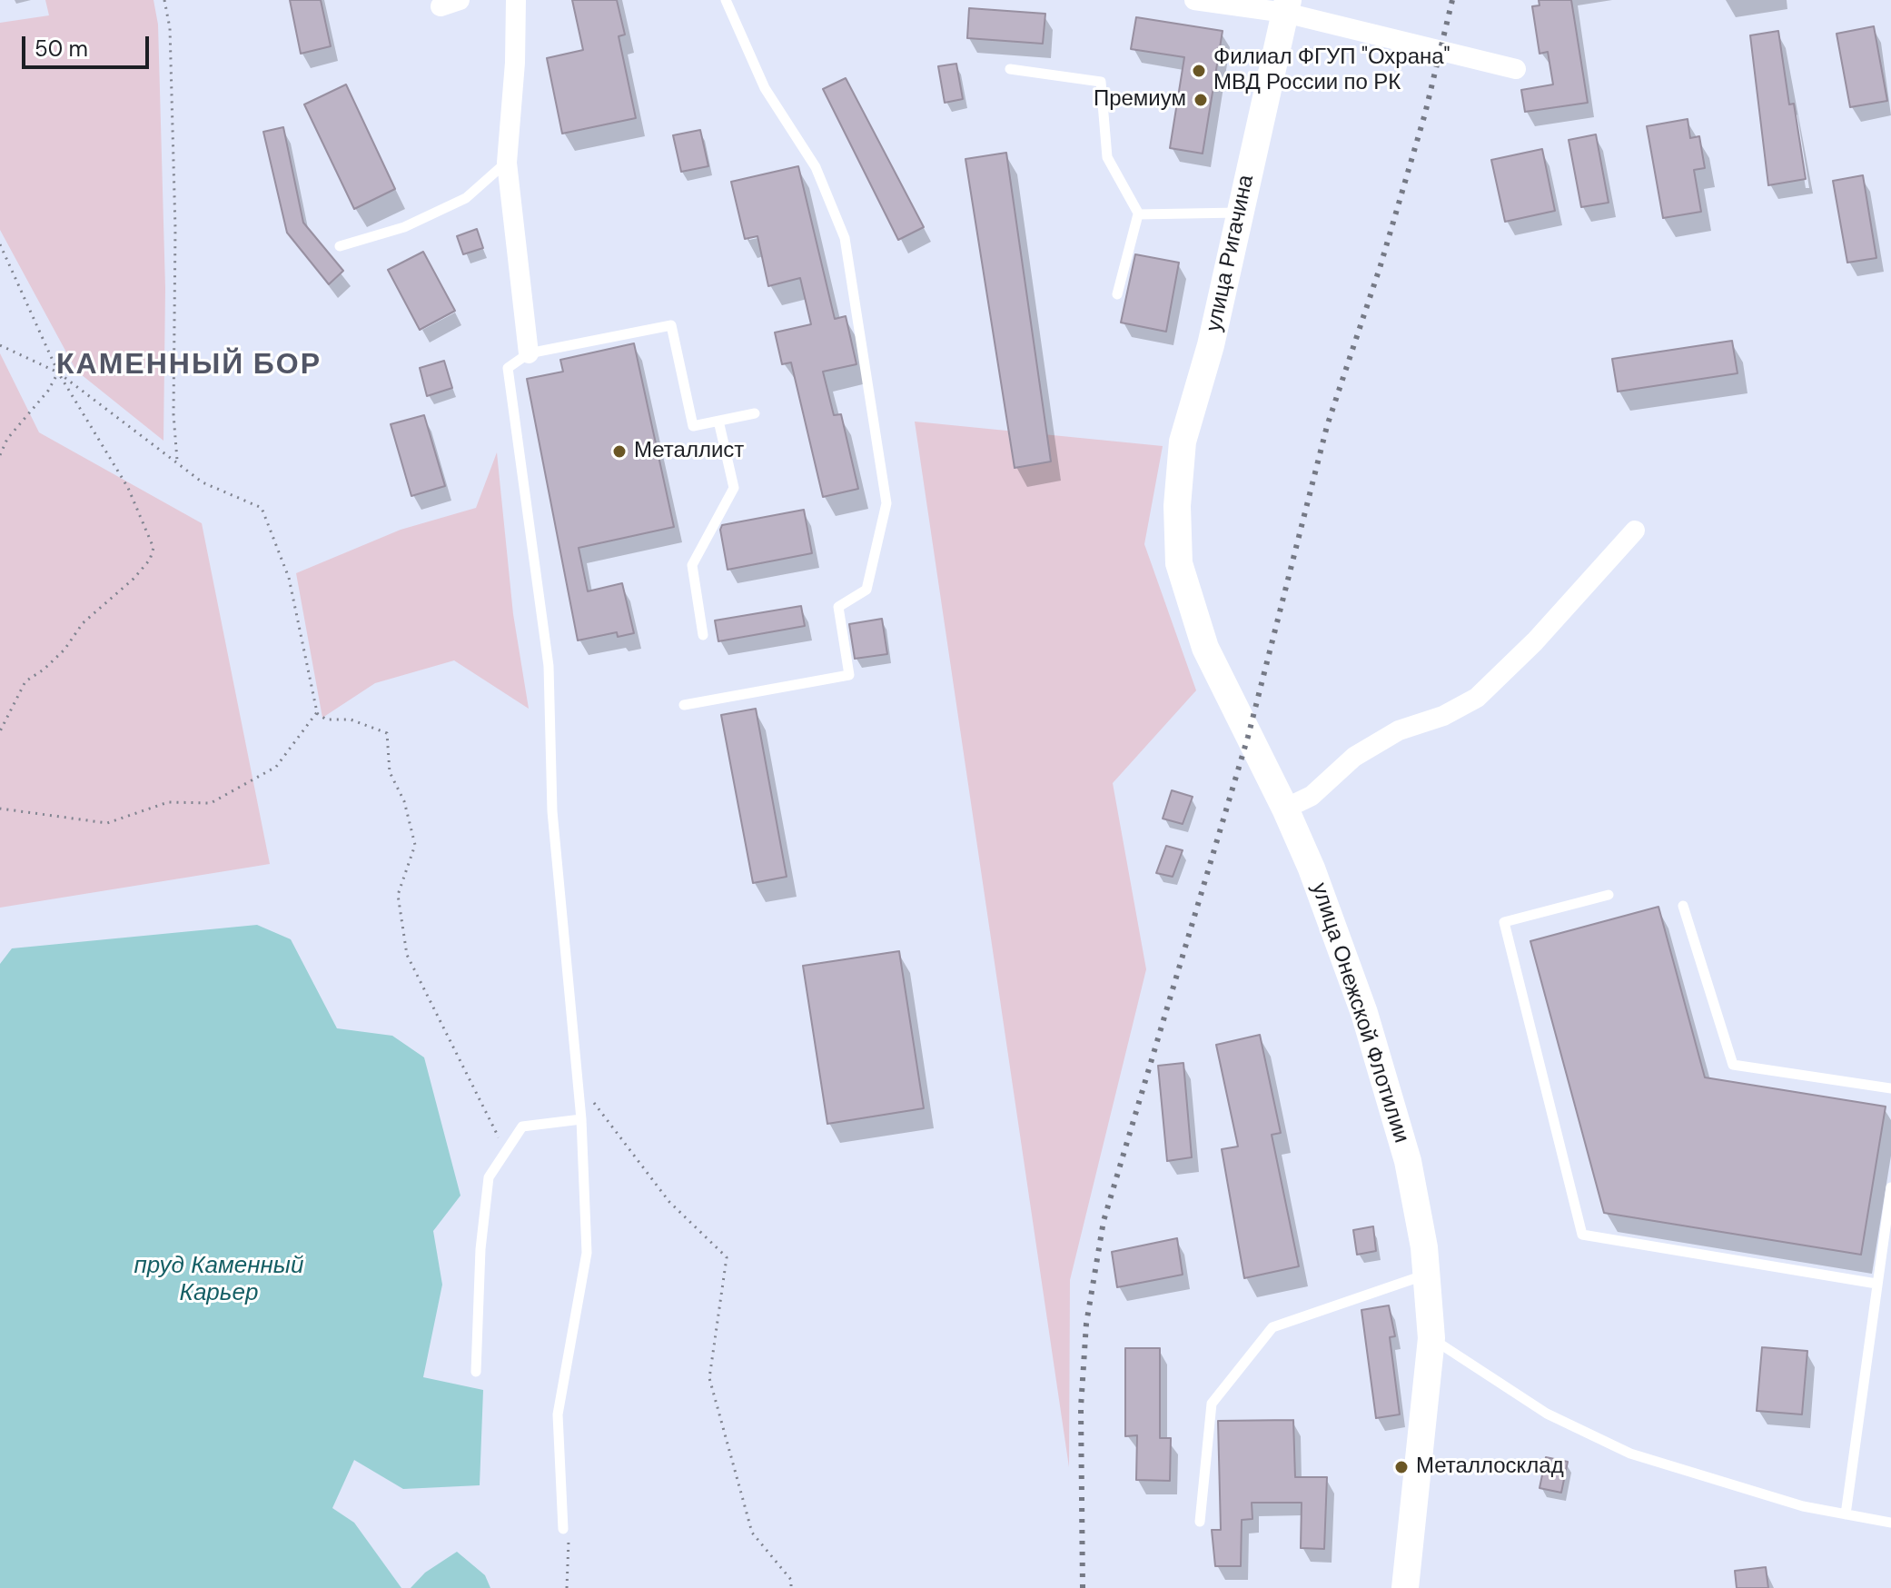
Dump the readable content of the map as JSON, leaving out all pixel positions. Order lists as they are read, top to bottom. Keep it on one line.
{"streets":{"main road":["улица Ригачина"]},"districts":["КАМЕННЫЙ БОР"],"water":["пруд Каменный Карьер"],"places":["Филиал ФГУП \"Охрана\" МВД России по РК","Премиум","Металлист","Металлосклад"],"scale_bar":"50 m"}
